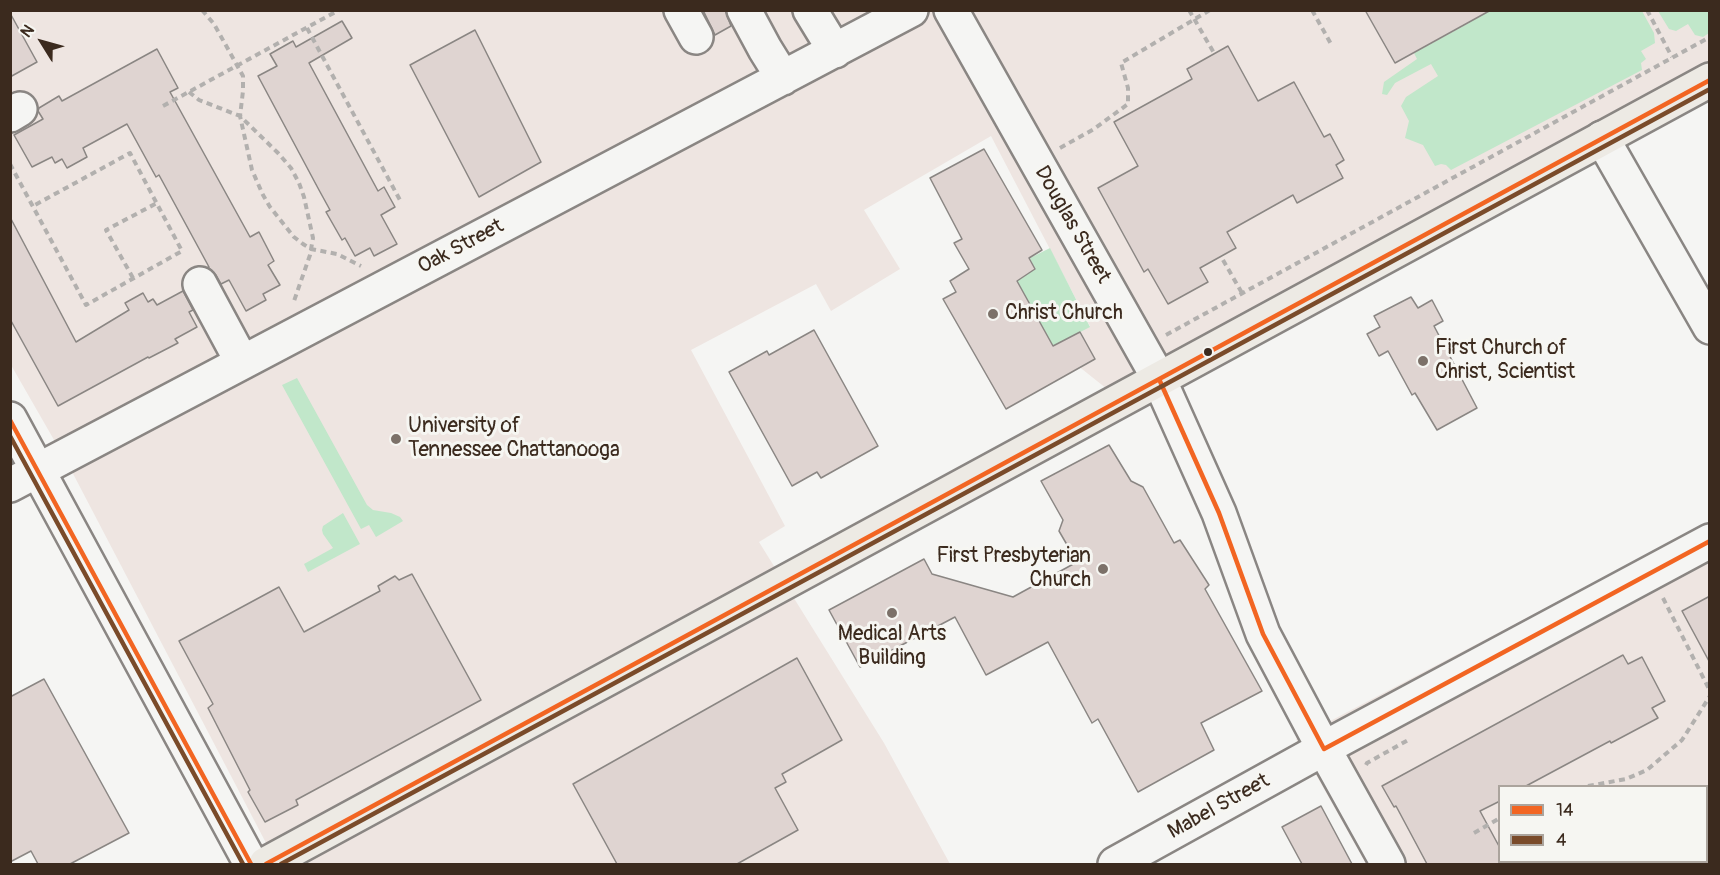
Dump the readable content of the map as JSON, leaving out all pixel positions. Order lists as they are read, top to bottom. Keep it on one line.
{"streets":{"street":["Douglas Street","Oak Street","Mabel Street"]},"crossings":[["Douglas Street","Mabel Street"]],"places":["Christ Church","First Church of Christ, Scientist","University of Tennessee Chattanooga","First Presbyterian Church","Medical Arts Building"],"lines":["transit line 14","transit line 4"],"legend":["14","4"],"north":"top left"}
